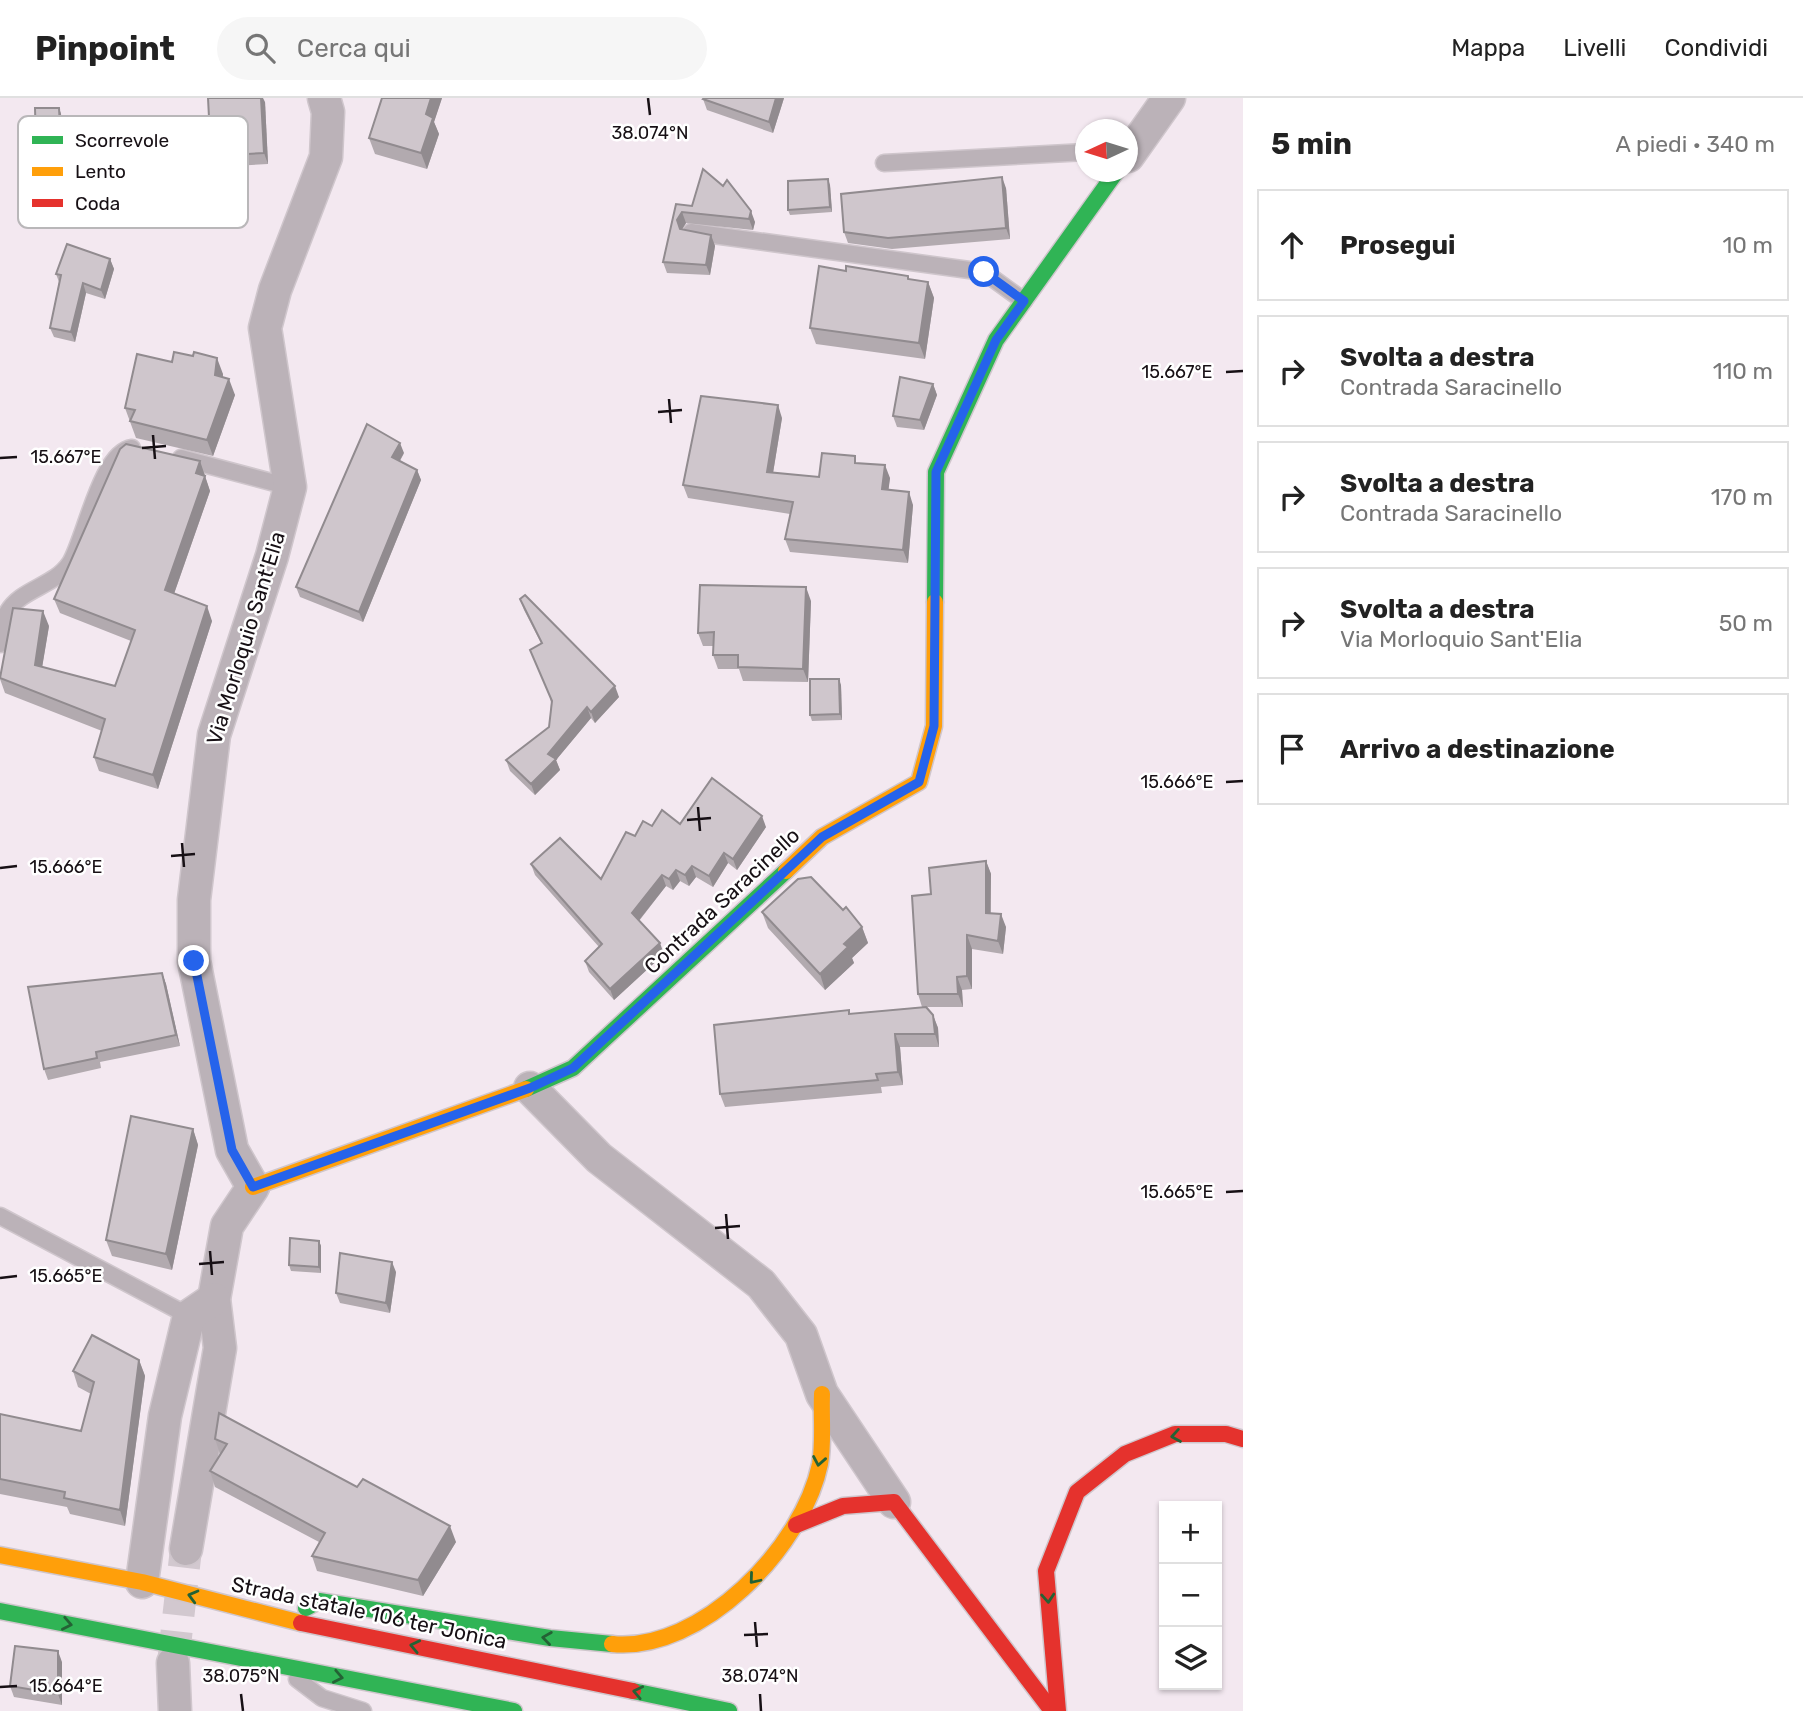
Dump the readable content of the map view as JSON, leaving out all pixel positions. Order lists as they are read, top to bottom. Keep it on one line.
{"streets":{"main road":["Contrada Saracinello","Strada statale 106 ter Jonica"],"street":["Via Morloquio Sant'Elia"]},"crossings":[["Via Morloquio Sant'Elia","Contrada Saracinello"]],"legend":["Scorrevole","Lento","Coda"],"north":"left","page":{"header":"Pinpoint","search":"Cerca qui","nav":["Mappa","Livelli","Condividi"],"heading":["5 min","A piedi · 340 m"],"list":[["Prosegui","10 m"],["Svolta a destra","Contrada Saracinello","110 m"],["Svolta a destra","Contrada Saracinello","170 m"],["Svolta a destra","Via Morloquio Sant'Elia","50 m"],"Arrivo a destinazione"],"map_buttons":["+","−"]},"coordinates":["38.074°N","15.667°E","15.666°E","15.665°E","38.075°N","15.664°E"]}
